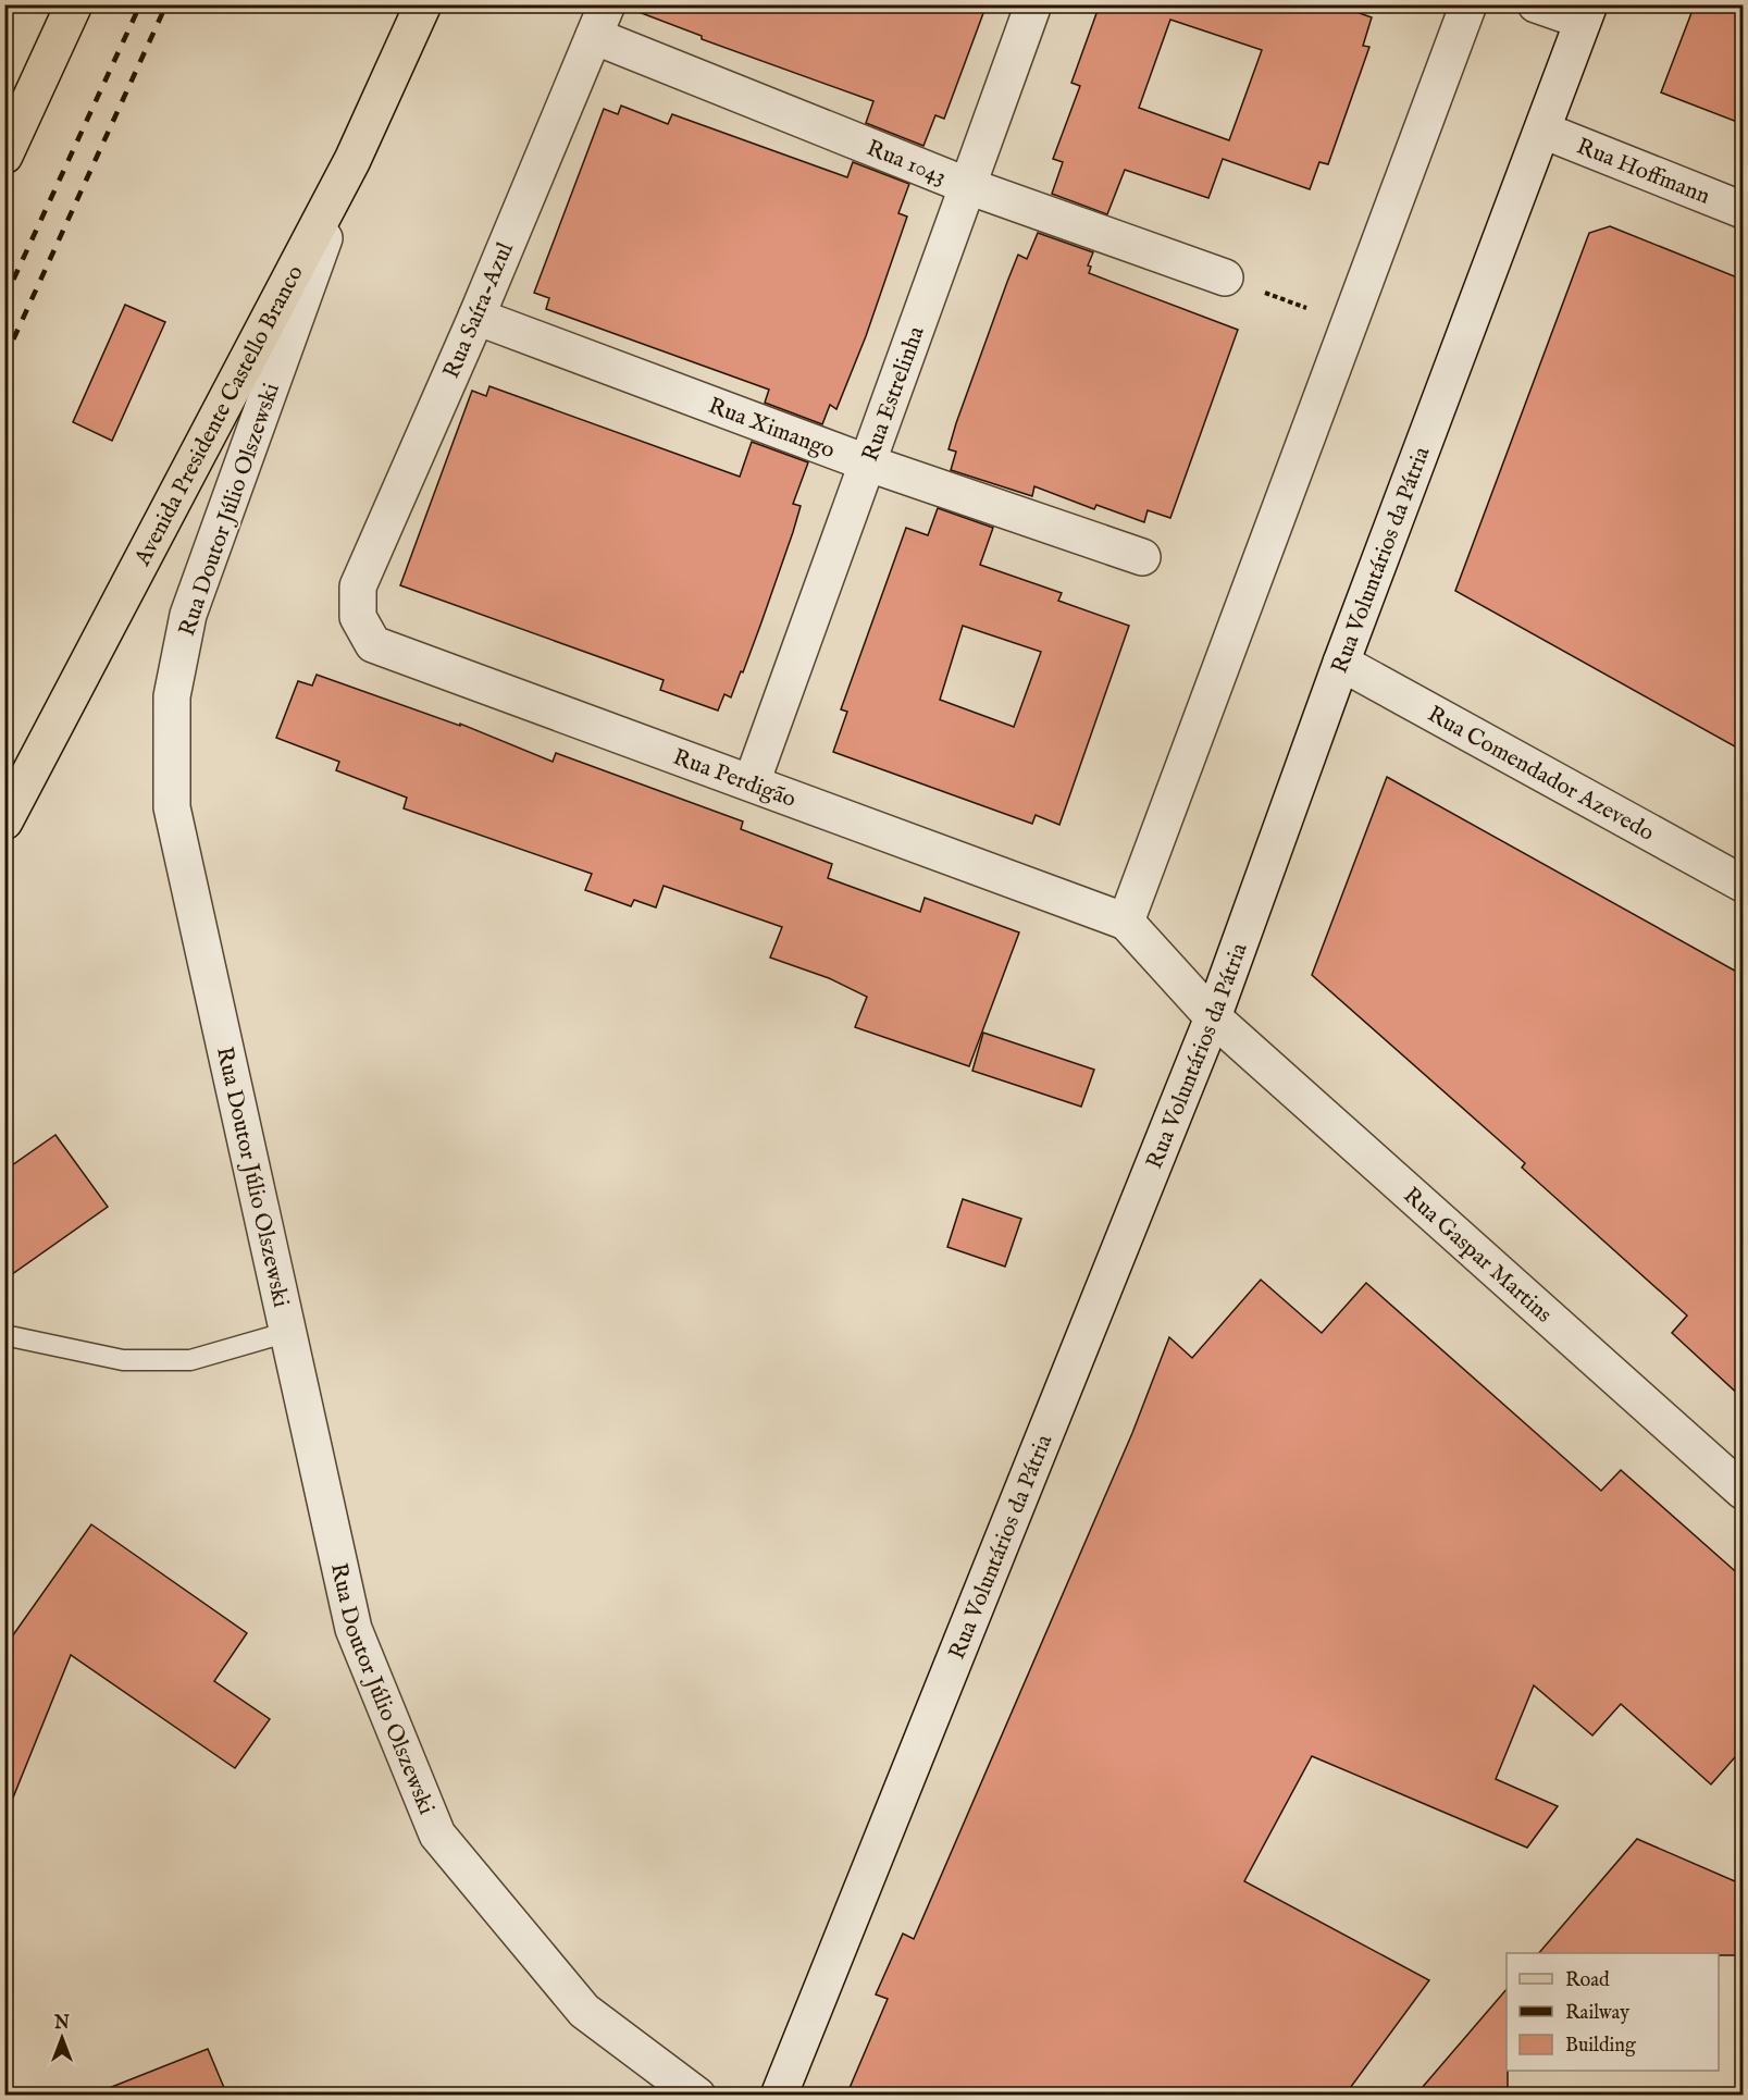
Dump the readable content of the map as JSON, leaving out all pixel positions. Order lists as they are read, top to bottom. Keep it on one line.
{"streets":{"main road":["Avenida Presidente Castello Branco"],"street":["Rua 1043","Rua Hoffmann","Rua Saíra-Azul","Rua Estrelinha","Rua Ximango","Rua Doutor Júlio Olszewski","Rua Voluntários da Pátria","Rua Comendador Azevedo","Rua Perdigão","Rua Gaspar Martins"]},"crossings":[["Rua 1043","Rua Saíra-Azul"],["Rua 1043","Rua Estrelinha"],["Rua Hoffmann","Rua Voluntários da Pátria"],["Rua Saíra-Azul","Rua Ximango"],["Rua Saíra-Azul","Rua Perdigão"],["Rua Estrelinha","Rua Ximango"],["Rua Estrelinha","Rua Perdigão"],["Avenida Presidente Castello Branco","Rua Doutor Júlio Olszewski"],["Rua Voluntários da Pátria","Rua Comendador Azevedo"],["Rua Voluntários da Pátria","Rua Gaspar Martins"],["Rua Perdigão","Rua Gaspar Martins"]],"legend":["Road","Railway","Building"],"north":"top"}
